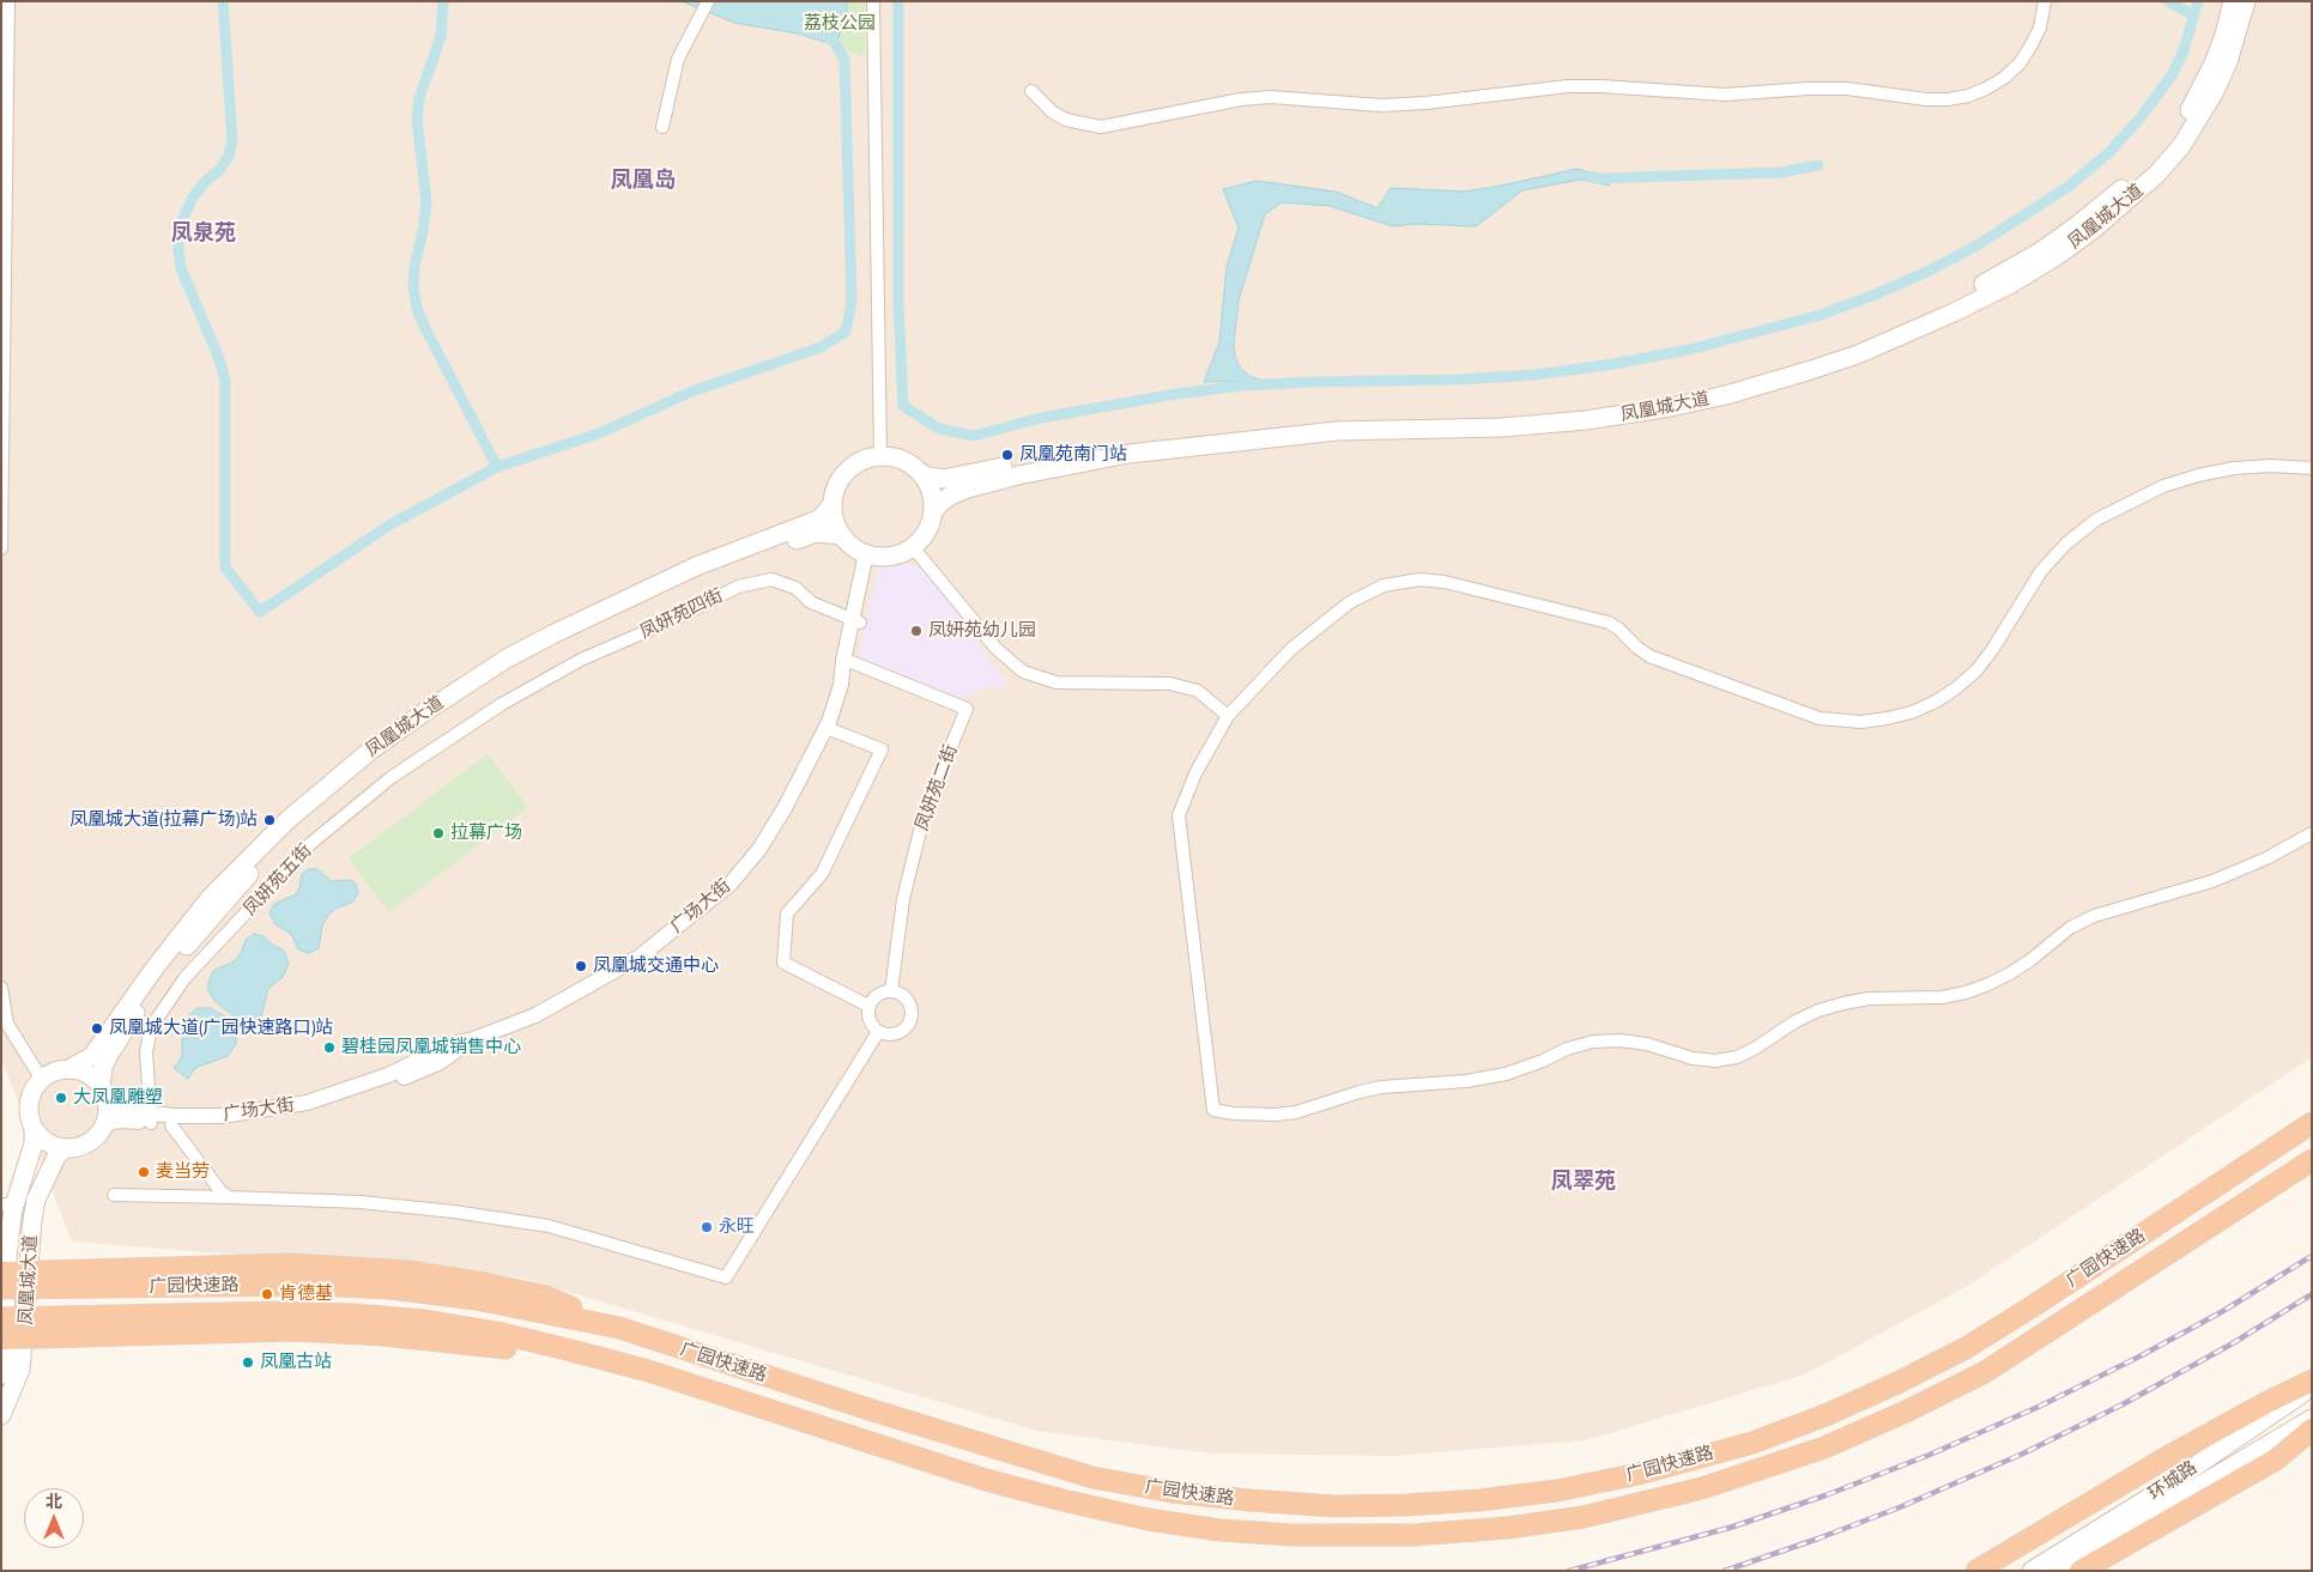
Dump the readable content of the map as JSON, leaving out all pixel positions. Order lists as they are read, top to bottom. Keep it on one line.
{"streets":{"highway":["广园快速路"],"main road":["凤凰城大道","环城路"],"street":["凤妍苑四街","凤妍苑二街","凤妍苑五街","广场大街"]},"crossings":[["凤凰城大道","广场大街"],["凤凰城大道","广园快速路"],["凤妍苑四街","凤妍苑五街"],["凤妍苑四街","广场大街"],["凤妍苑二街","广场大街"],["凤妍苑五街","广场大街"]],"districts":["凤凰岛","凤泉苑","凤翠苑"],"parks":["荔枝公园"],"places":["凤凰苑南门站","凤妍苑幼儿园","凤凰城大道(拉幕广场)站","拉幕广场","凤凰城交通中心","凤凰城大道(广园快速路口)站","碧桂园凤凰城销售中心","大凤凰雕塑","麦当劳","永旺","肯德基","凤凰古站"],"north":"top"}
